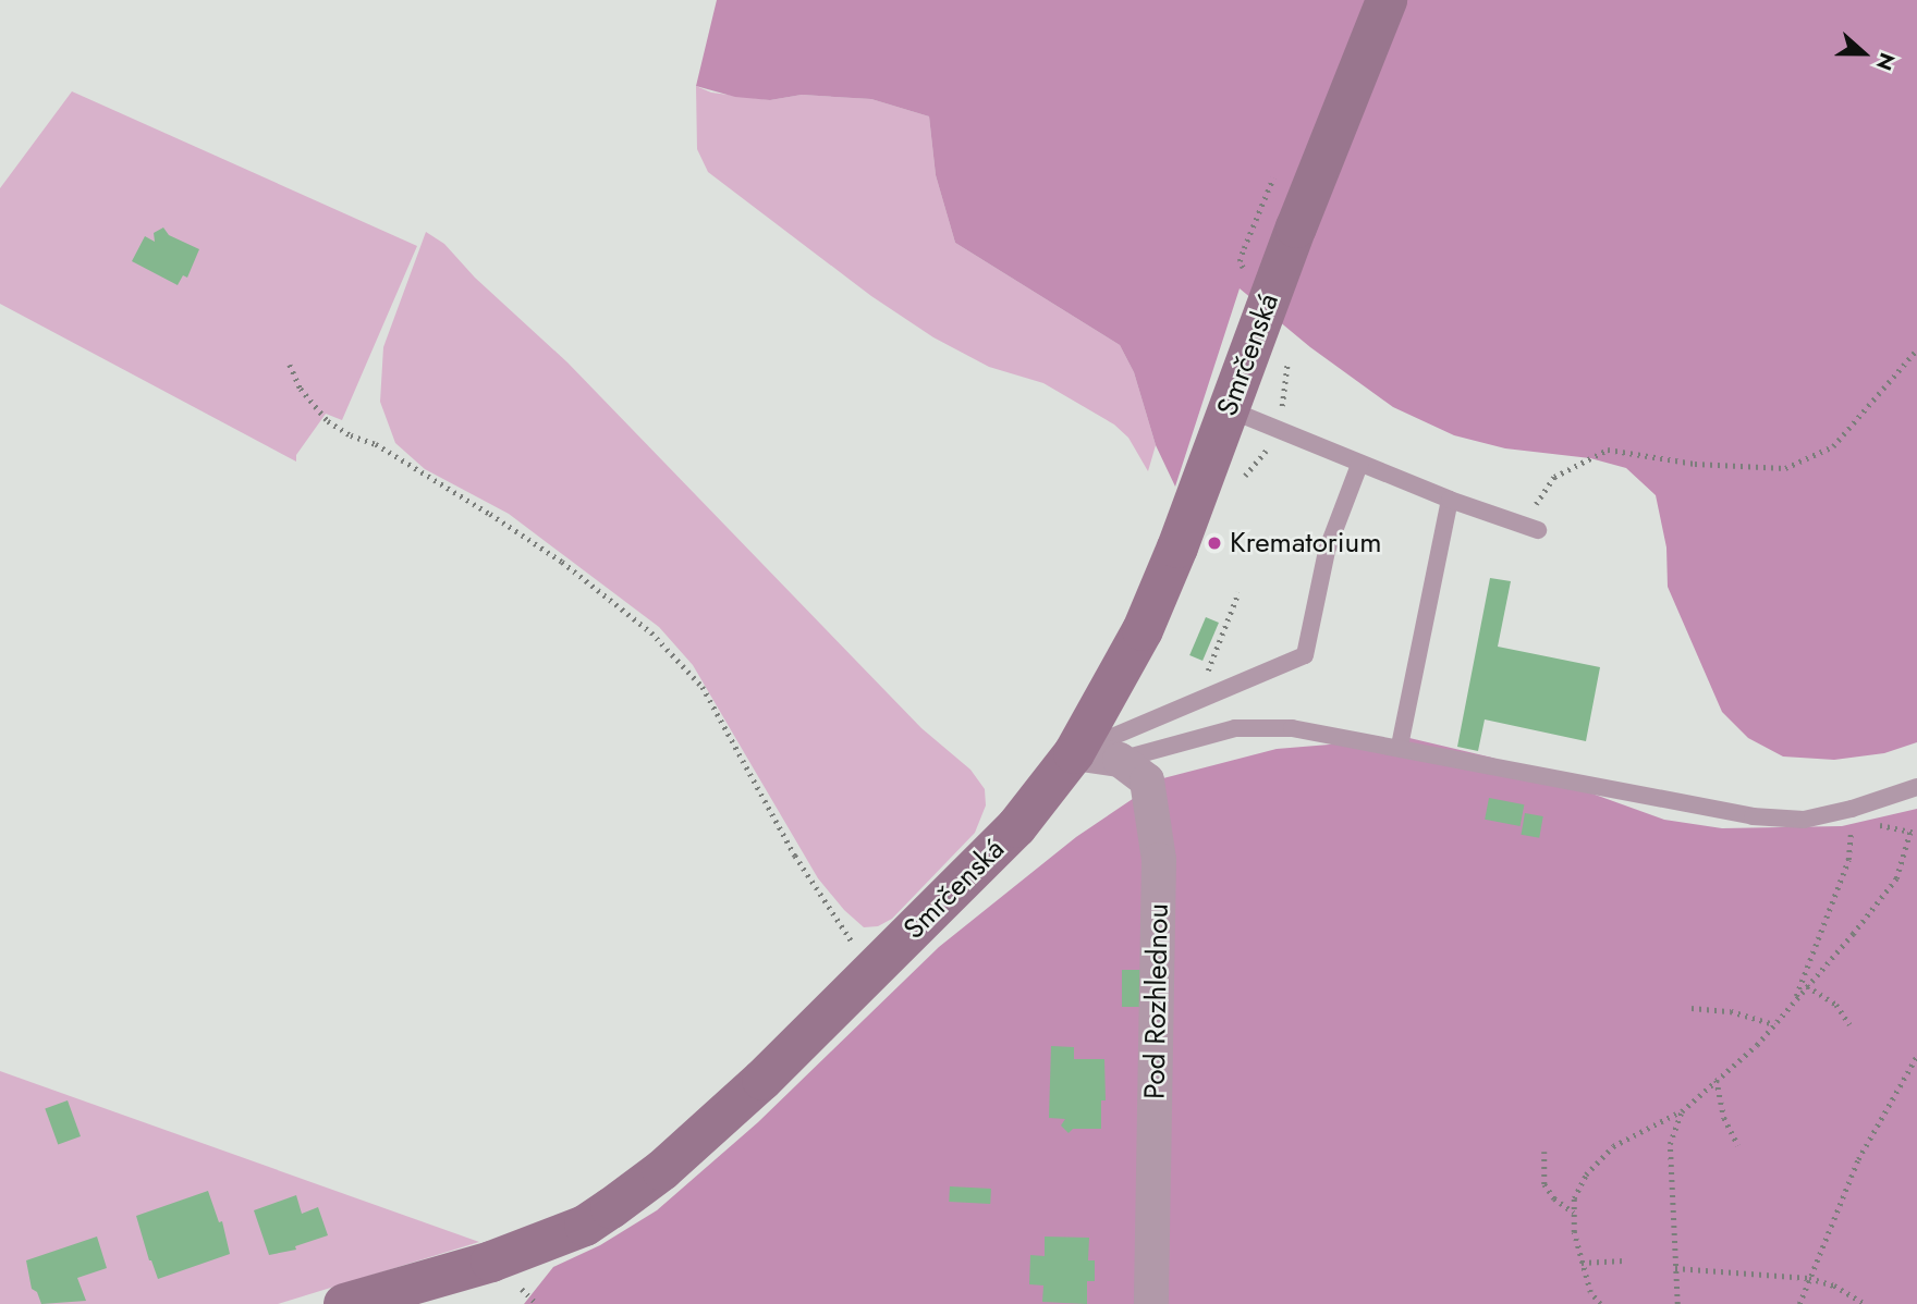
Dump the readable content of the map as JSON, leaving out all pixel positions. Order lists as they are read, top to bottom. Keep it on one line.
{"streets":{"street":["Smrčenská","Pod Rozhlednou"]},"places":["Krematorium"],"north":"right"}
